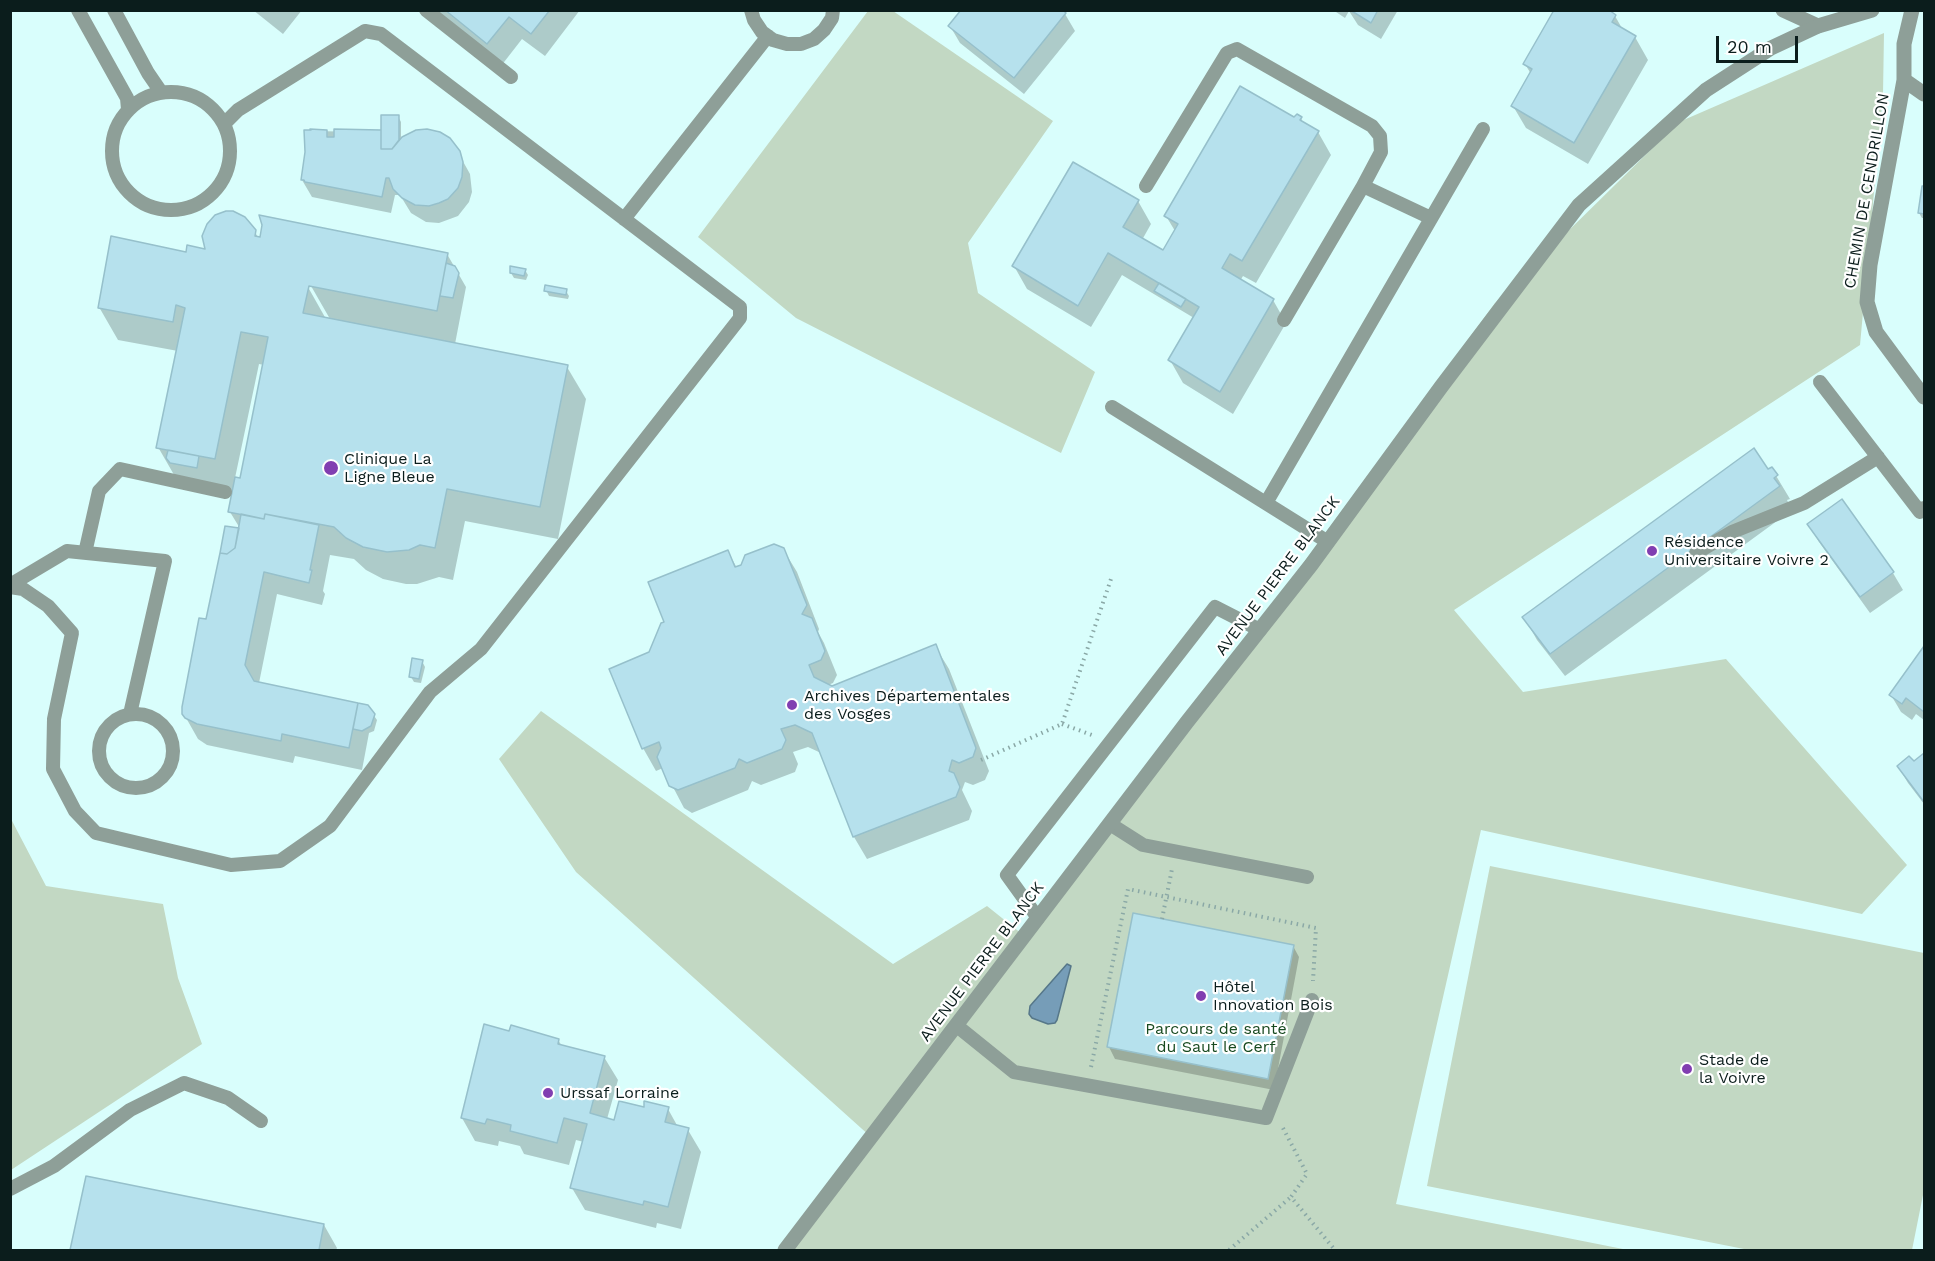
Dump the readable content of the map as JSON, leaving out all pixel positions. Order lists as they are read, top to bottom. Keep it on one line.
{"streets":{"street":["CHEMIN DE CENDRILLON","AVENUE PIERRE BLANCK"]},"parks":["Parcours de santé du Saut le Cerf"],"places":["Clinique La Ligne Bleue","Résidence Universitaire Voivre 2","Archives Départementales des Vosges","Hôtel Innovation Bois","Stade de la Voivre","Urssaf Lorraine"],"scale_bar":"20 m"}
